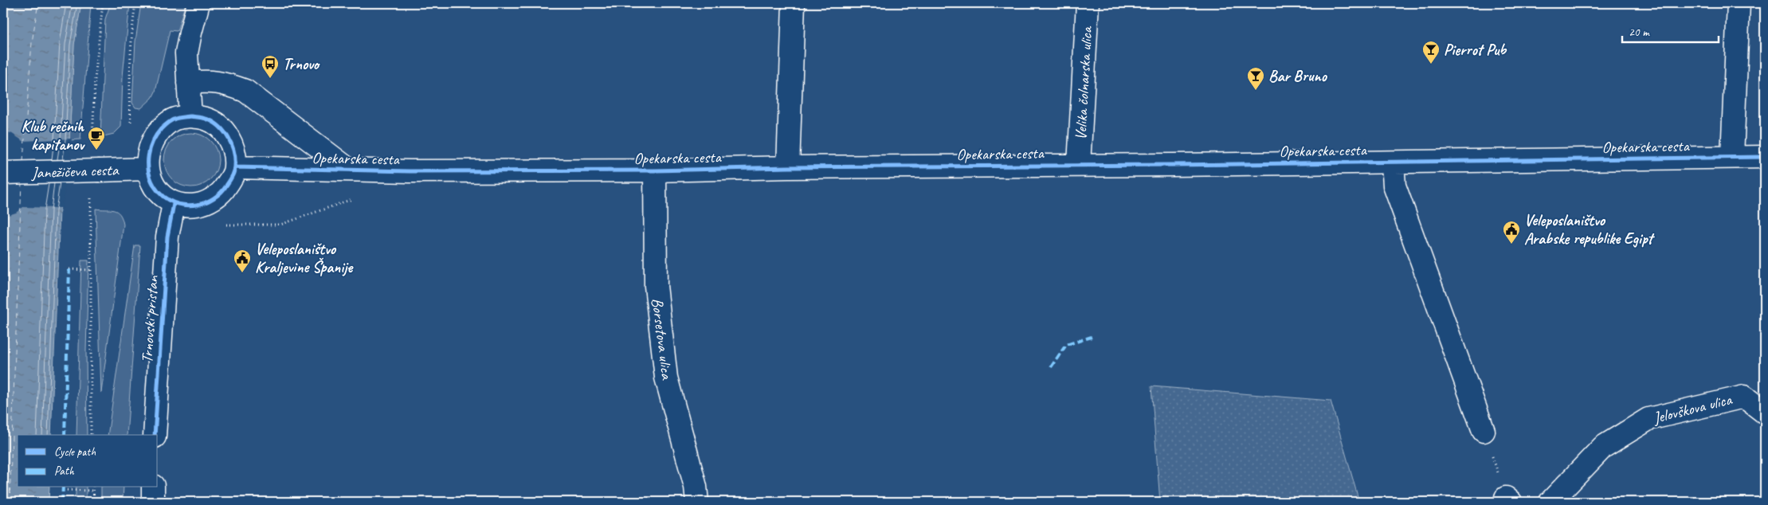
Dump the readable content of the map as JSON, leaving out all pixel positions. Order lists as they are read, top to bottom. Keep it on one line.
{"streets":{"street":["Velika čolnarska ulica","Opekarska cesta","Janežičeva cesta","Trnovski pristan","Borsetova ulica","Jelovškova ulica"]},"crossings":[["Velika čolnarska ulica","Opekarska cesta"],["Opekarska cesta","Janežičeva cesta"],["Opekarska cesta","Trnovski pristan"],["Opekarska cesta","Borsetova ulica"],["Janežičeva cesta","Trnovski pristan"]],"places":{"bar":["Pierrot Pub","Bar Bruno"],"bus stop":["Trnovo"],"cafe":["Klub rečnih kapitanov"],"public building":["Veleposlaništvo Arabske republike Egipt","Veleposlaništvo Kraljevine Španije"]},"legend":["Cycle path","Path"],"scale_bar":"20 m"}
